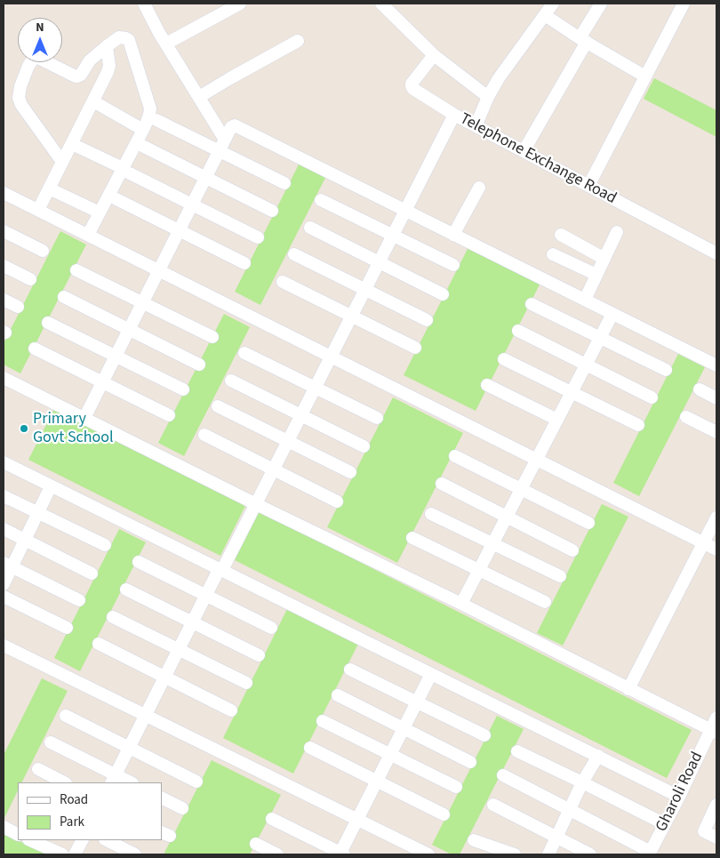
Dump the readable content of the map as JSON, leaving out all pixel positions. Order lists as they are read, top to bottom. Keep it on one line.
{"streets":{"street":["Telephone Exchange Road","Gharoli Road"]},"places":["Primary Govt School"],"legend":["Road","Park"],"north":"top"}
